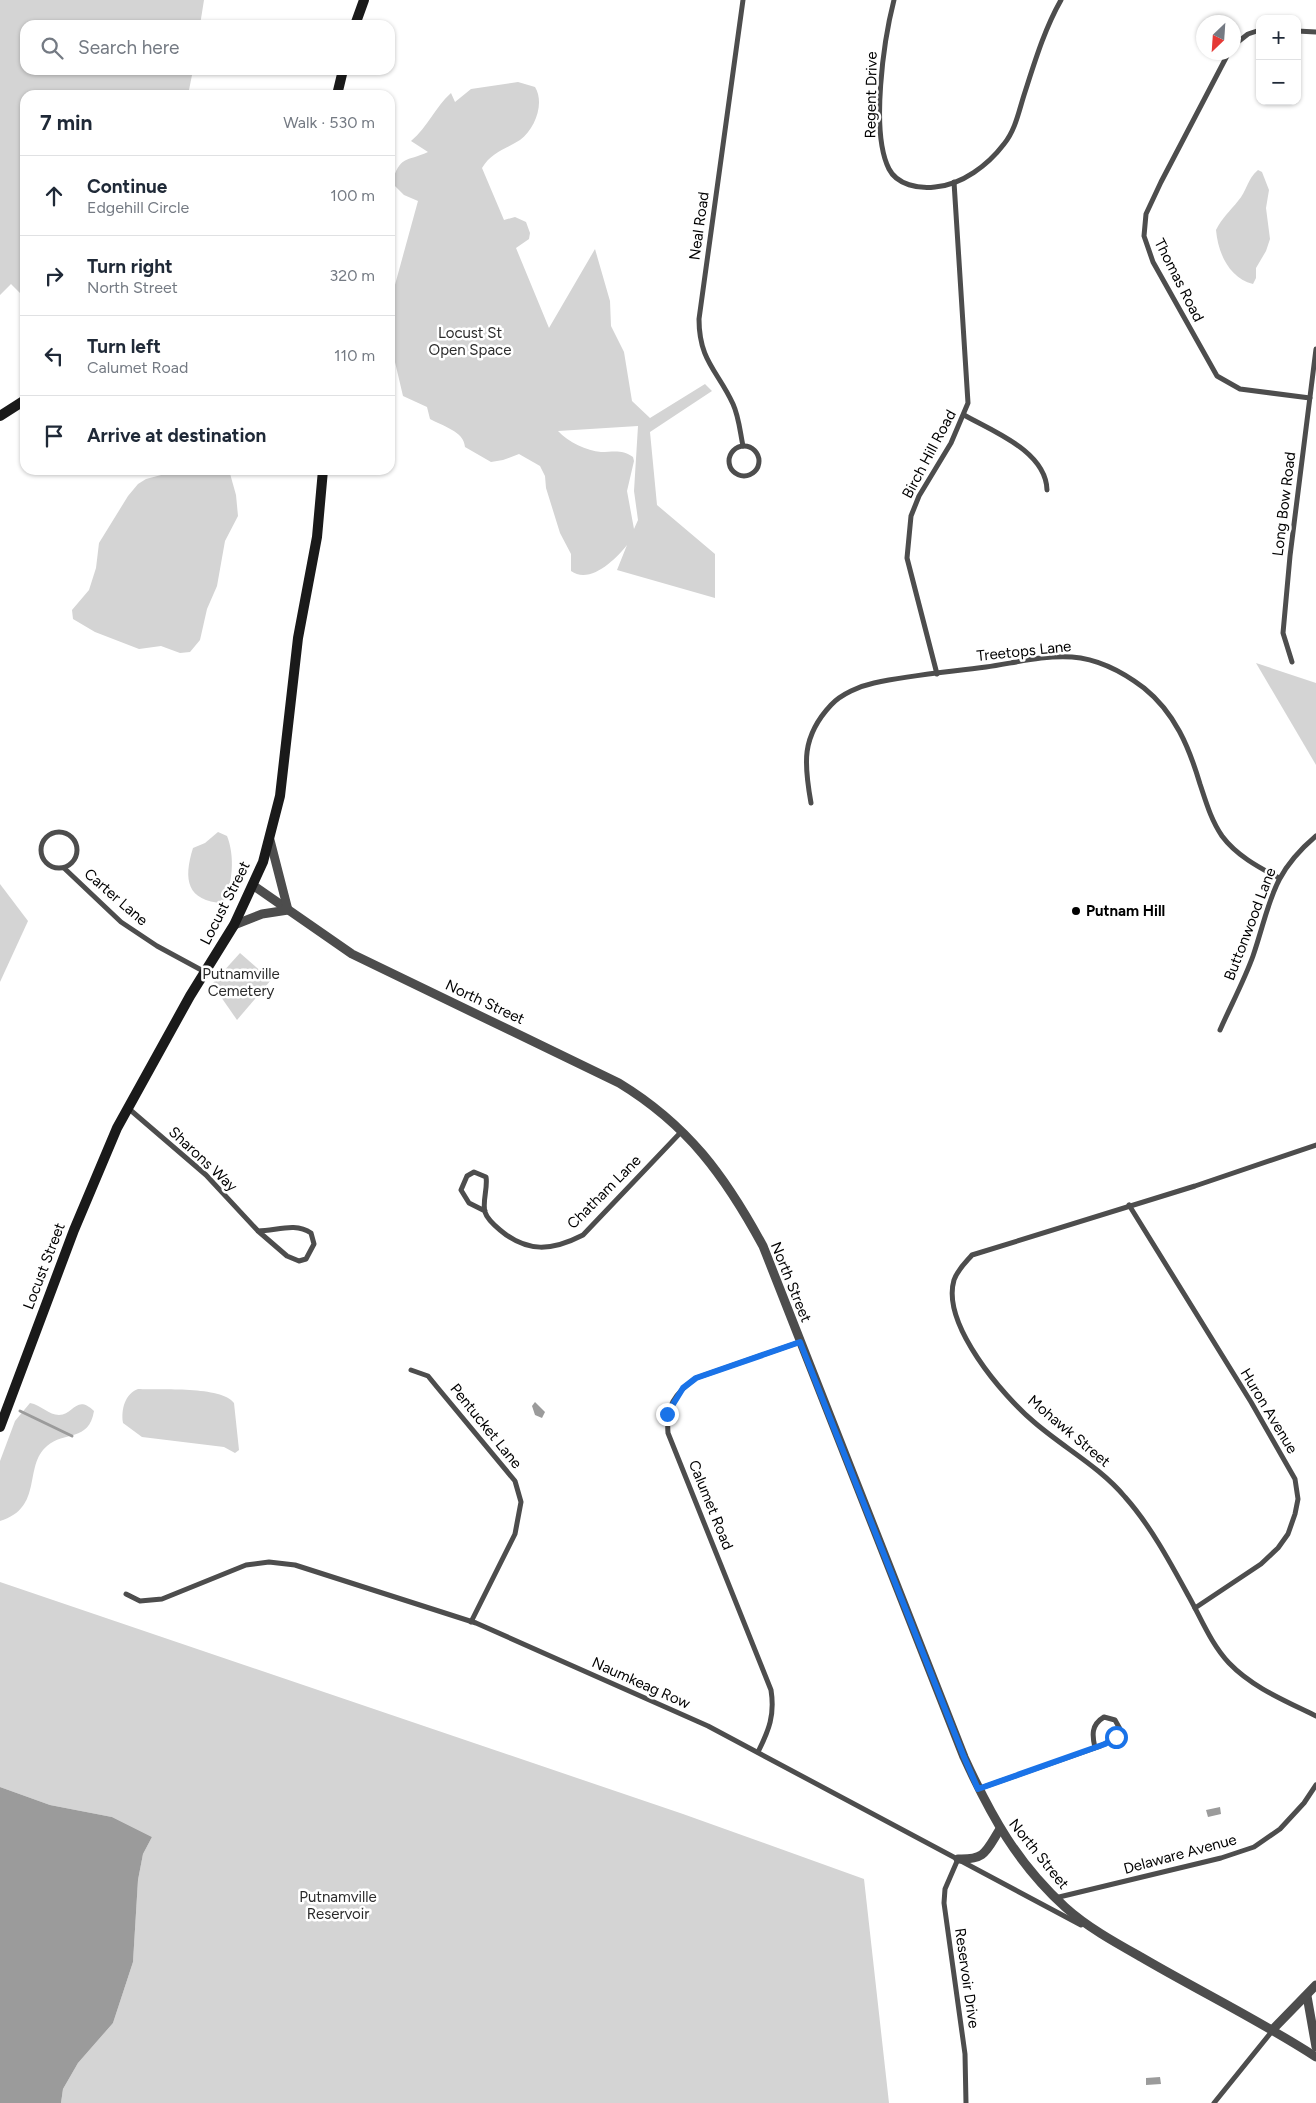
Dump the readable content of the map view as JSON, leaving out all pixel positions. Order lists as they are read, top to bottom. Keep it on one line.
{"streets":{"main road":["Locust Street"],"street":["Regent Drive","Neal Road","Thomas Road","Birch Hill Road","Long Bow Road","Treetops Lane","Carter Lane","Buttonwood Lane","North Street","Sharons Way","Chatham Lane","Huron Avenue","Pentucket Lane","Mohawk Street","Calumet Road","Naumkeag Row","Delaware Avenue","Reservoir Drive"]},"crossings":[["Regent Drive","Birch Hill Road"],["Thomas Road","Long Bow Road"],["Birch Hill Road","Treetops Lane"],["Treetops Lane","Buttonwood Lane"],["Carter Lane","Locust Street"],["Locust Street","North Street"],["Locust Street","Sharons Way"],["North Street","Chatham Lane"],["North Street","Calumet Road"],["North Street","Naumkeag Row"],["North Street","Delaware Avenue"],["Huron Avenue","Mohawk Street"],["Pentucket Lane","Naumkeag Row"],["Calumet Road","Naumkeag Row"],["Naumkeag Row","Reservoir Drive"]],"parks":["Locust St Open Space","Putnamville Cemetery","Putnamville Reservoir"],"places":["Putnam Hill"],"north":"bottom left","page":{"map_buttons":["+","−"],"search":"Search here","heading":["7 min","Walk · 530 m"],"list":[["Continue","Edgehill Circle","100 m"],["Turn right","North Street","320 m"],["Turn left","Calumet Road","110 m"],"Arrive at destination"]}}
